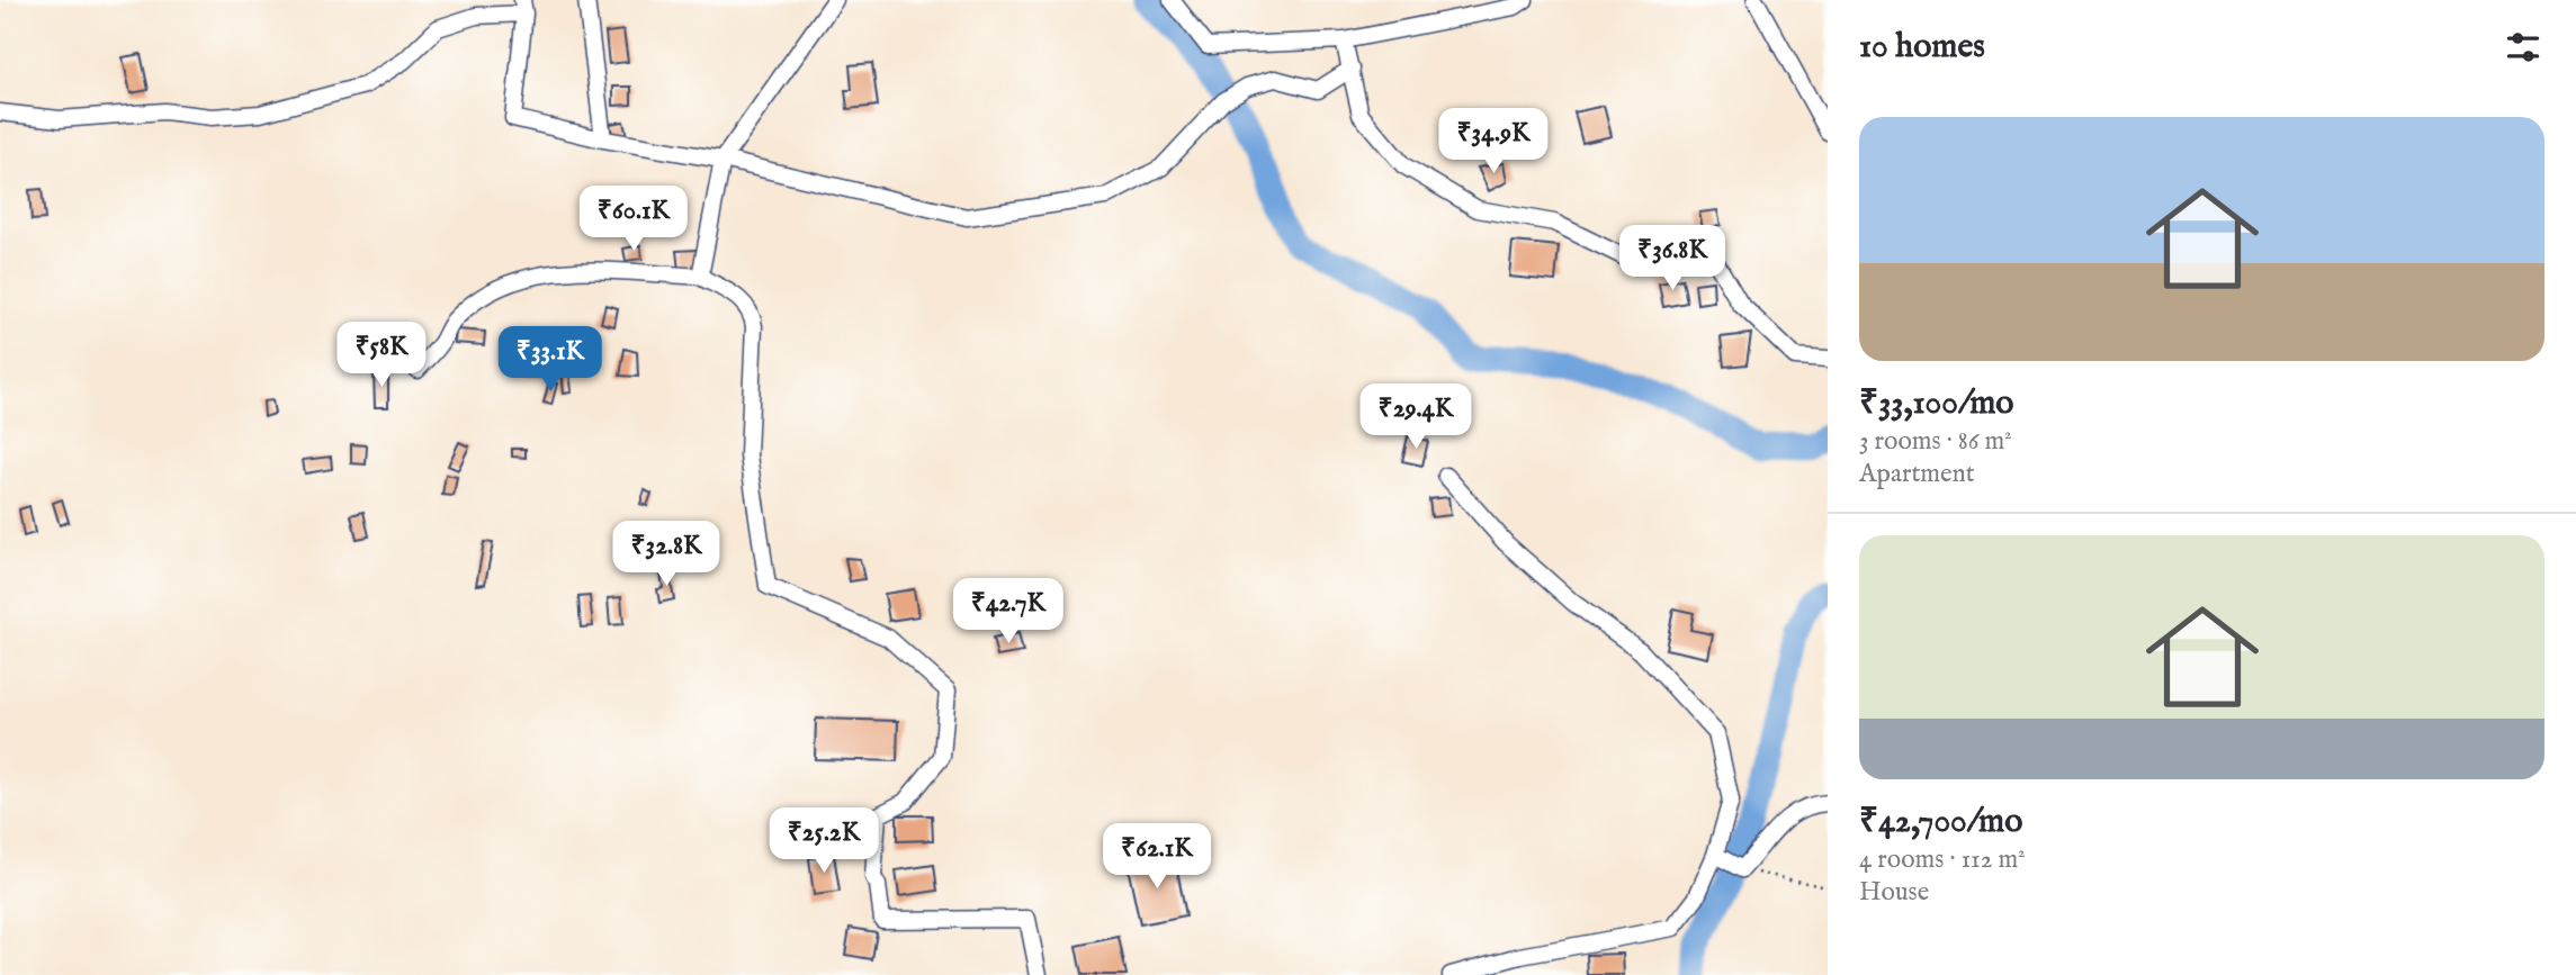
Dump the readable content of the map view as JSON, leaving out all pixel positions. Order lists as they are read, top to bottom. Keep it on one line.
{"page":{"heading":"10 homes","list":[{"name":"₹33,100/mo","note":"3 rooms · 86 m² · Apartment"},{"name":"₹42,700/mo","note":"4 rooms · 112 m² · House"}],"price":["₹34.9K","₹60.1K","₹36.8K","₹58K","₹33.1K","₹29.4K","₹32.8K","₹42.7K","₹25.2K","₹62.1K"]}}
